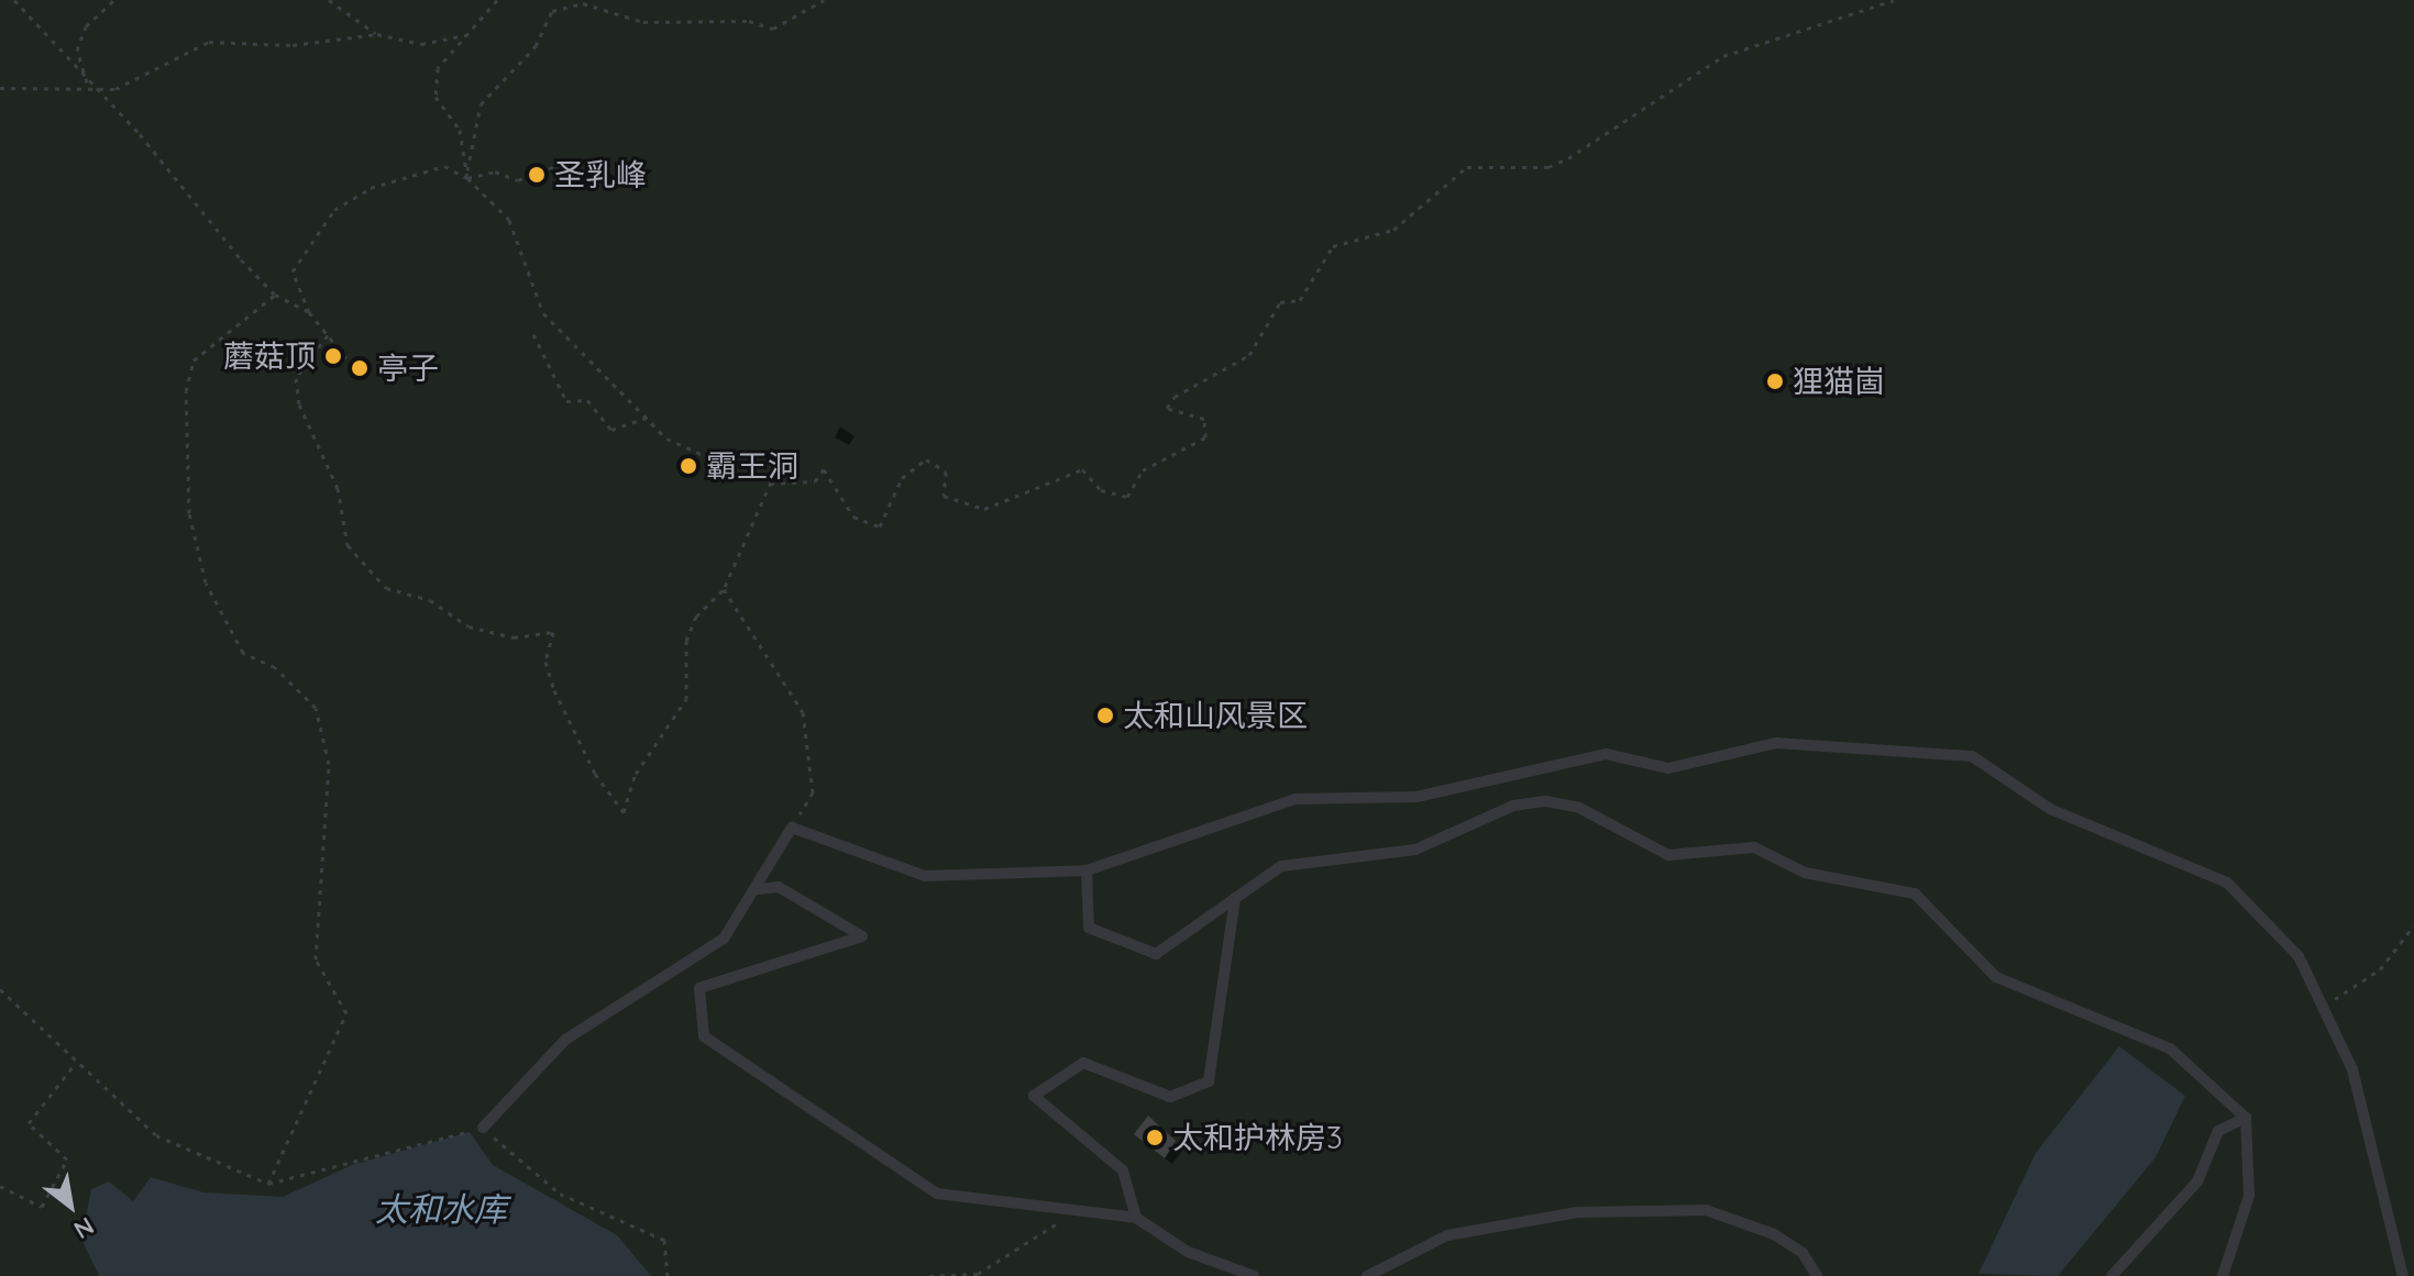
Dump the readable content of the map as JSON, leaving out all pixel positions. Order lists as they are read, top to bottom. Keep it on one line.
{"water":["太和水库"],"places":["圣乳峰","蘑菇顶","亭子","狸猫崮","霸王洞","太和山风景区","太和护林房3"],"north":"bottom right"}
